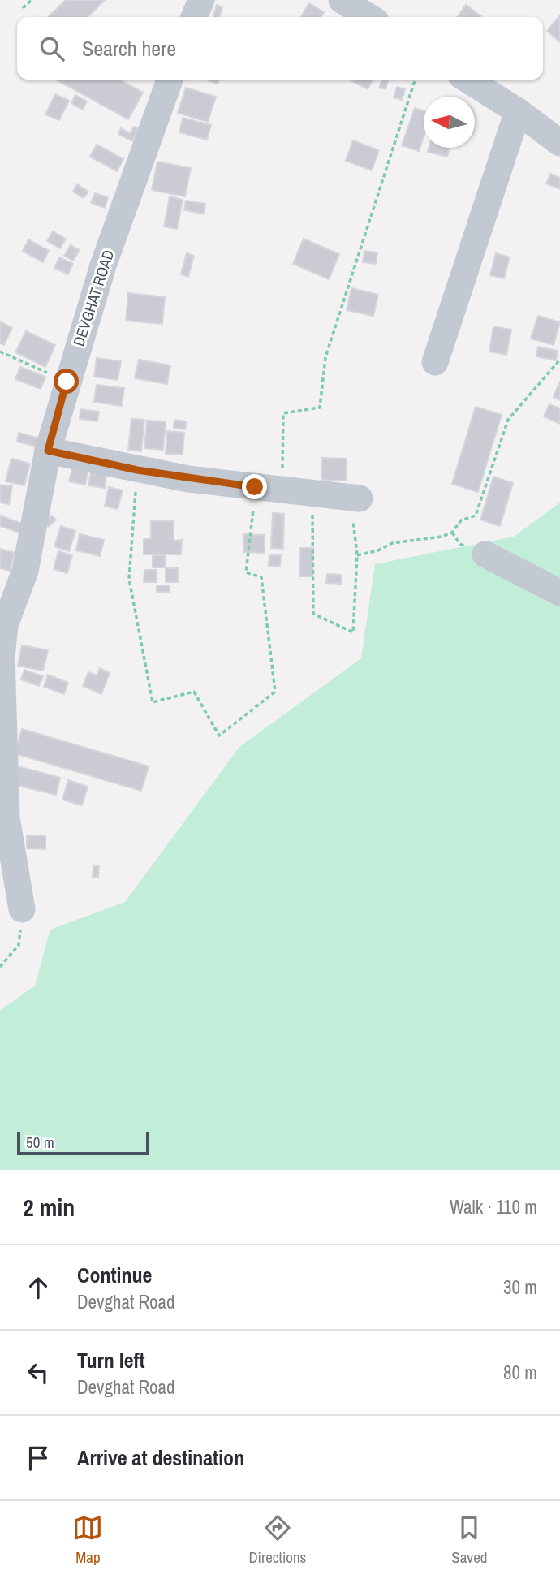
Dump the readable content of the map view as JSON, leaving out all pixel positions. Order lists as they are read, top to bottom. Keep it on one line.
{"streets":{"street":["DEVGHAT ROAD"]},"scale_bar":"50 m","north":"left","page":{"search":"Search here","scale":"50 m","heading":["2 min","Walk · 110 m"],"list":[["Continue","Devghat Road","30 m"],["Turn left","Devghat Road","80 m"],"Arrive at destination"],"nav":["Map","Directions","Saved"]}}
